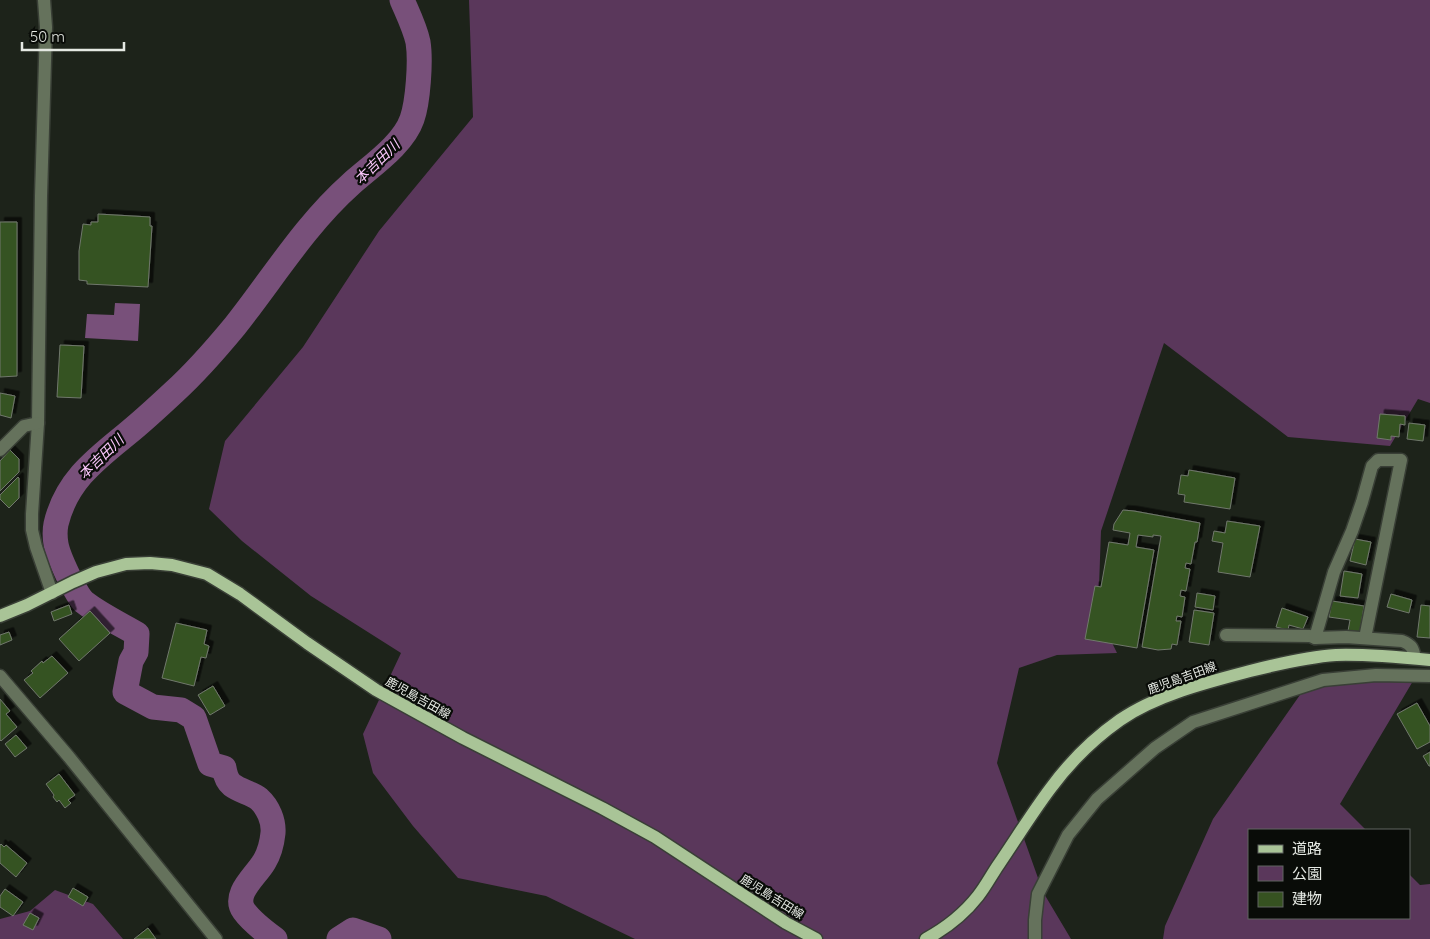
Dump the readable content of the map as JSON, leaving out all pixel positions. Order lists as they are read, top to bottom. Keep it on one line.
{"streets":{"main road":["鹿児島吉田線"]},"water":["本吉田川"],"legend":["道路","公園","建物"],"scale_bar":"50 m"}
